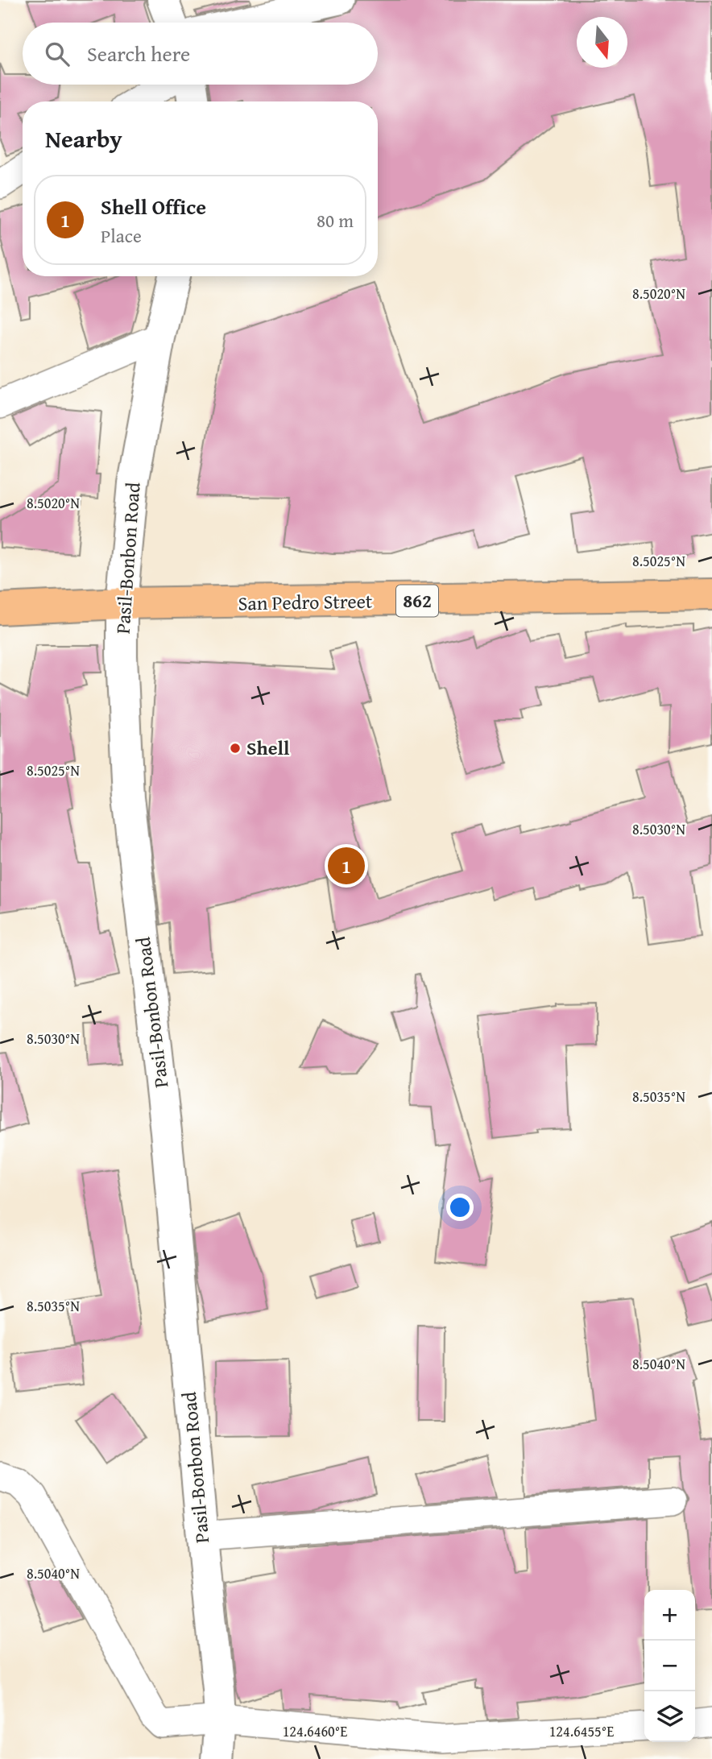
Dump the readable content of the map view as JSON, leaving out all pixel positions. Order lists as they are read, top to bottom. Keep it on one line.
{"streets":{"main road":["862","San Pedro Street"],"street":["Pasil-Bonbon Road"]},"crossings":[["Pasil-Bonbon Road","San Pedro Street"]],"places":["Shell"],"north":"bottom","page":{"search":"Search here","heading":"Nearby","list":[{"mark":"1","name":"Shell Office","note":"Place","value":"80 m"}],"pins":"1","map_buttons":["+","−"]},"coordinates":["8.5020°N","8.5025°N","8.5030°N","8.5035°N","8.5040°N","124.6460°E","124.6455°E"]}
